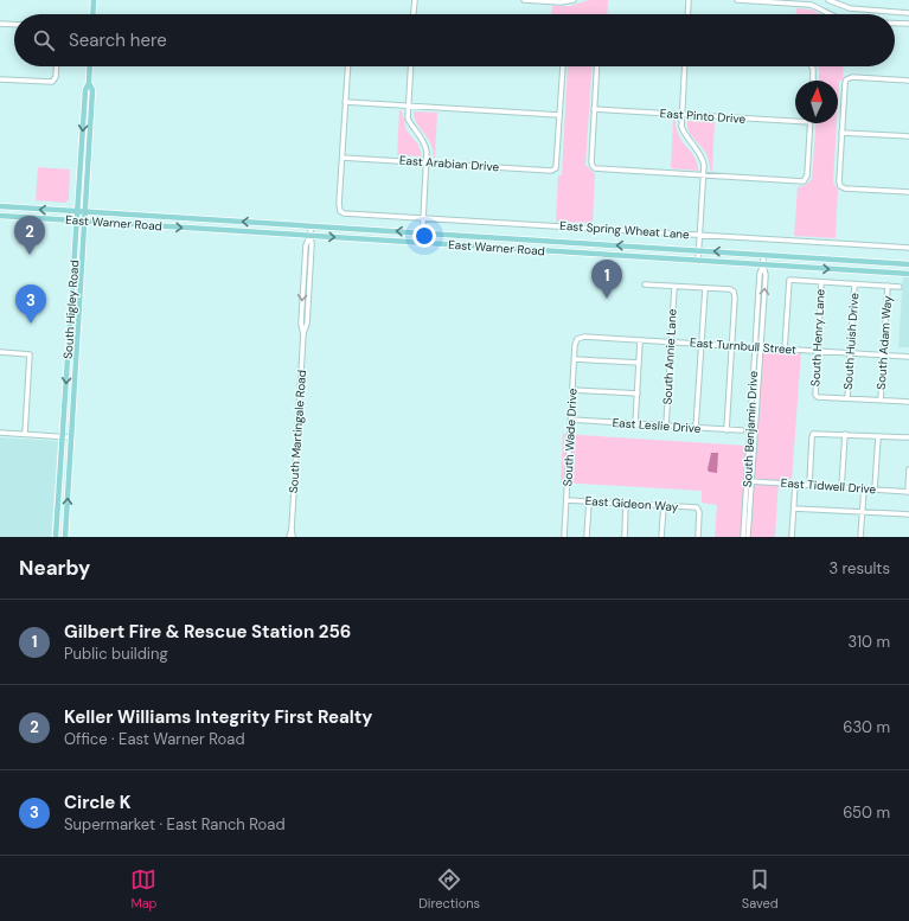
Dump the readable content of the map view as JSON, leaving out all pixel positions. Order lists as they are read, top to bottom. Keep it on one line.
{"streets":{"main road":["East Warner Road","South Higley Road"],"street":["East Pinto Drive","East Arabian Drive","East Spring Wheat Lane","South Henry Lane","South Huish Drive","South Adam Way","East Turnbull Street","South Annie Lane","East Leslie Drive","South Benjamin Drive","South Martingale Road","South Wade Drive","East Tidwell Drive","East Gideon Way"]},"crossings":[["East Arabian Drive","East Spring Wheat Lane"],["East Warner Road","South Higley Road"],["East Warner Road","South Benjamin Drive"],["East Warner Road","South Martingale Road"],["South Henry Lane","South Huish Drive"],["South Henry Lane","East Turnbull Street"],["South Huish Drive","East Turnbull Street"],["South Adam Way","East Turnbull Street"],["East Turnbull Street","South Annie Lane"],["East Turnbull Street","South Benjamin Drive"],["East Turnbull Street","South Wade Drive"],["South Annie Lane","East Leslie Drive"],["East Leslie Drive","South Wade Drive"],["South Benjamin Drive","East Tidwell Drive"],["South Wade Drive","East Gideon Way"]],"north":"top","page":{"search":"Search here","pins":["2","1","3"],"heading":["Nearby","3 results"],"list":[{"mark":"1","name":"Gilbert Fire & Rescue Station 256","note":"Public building","value":"310 m"},{"mark":"2","name":"Keller Williams Integrity First Realty","note":"Office · East Warner Road","value":"630 m"},{"mark":"3","name":"Circle K","note":"Supermarket · East Ranch Road","value":"650 m"}],"nav":["Map","Directions","Saved"]}}
